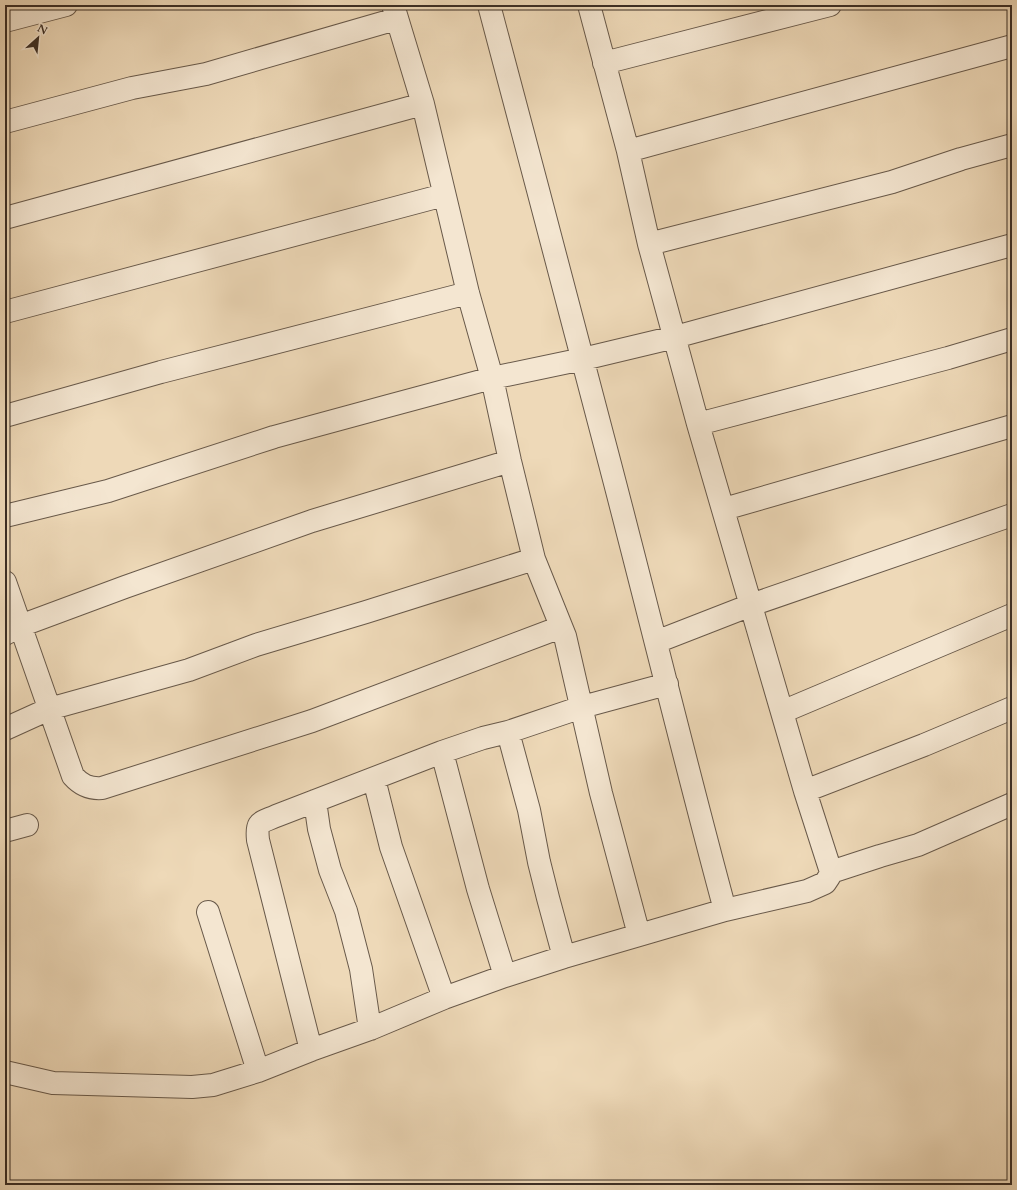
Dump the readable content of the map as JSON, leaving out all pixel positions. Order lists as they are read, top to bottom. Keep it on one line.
{"north":"top right"}
